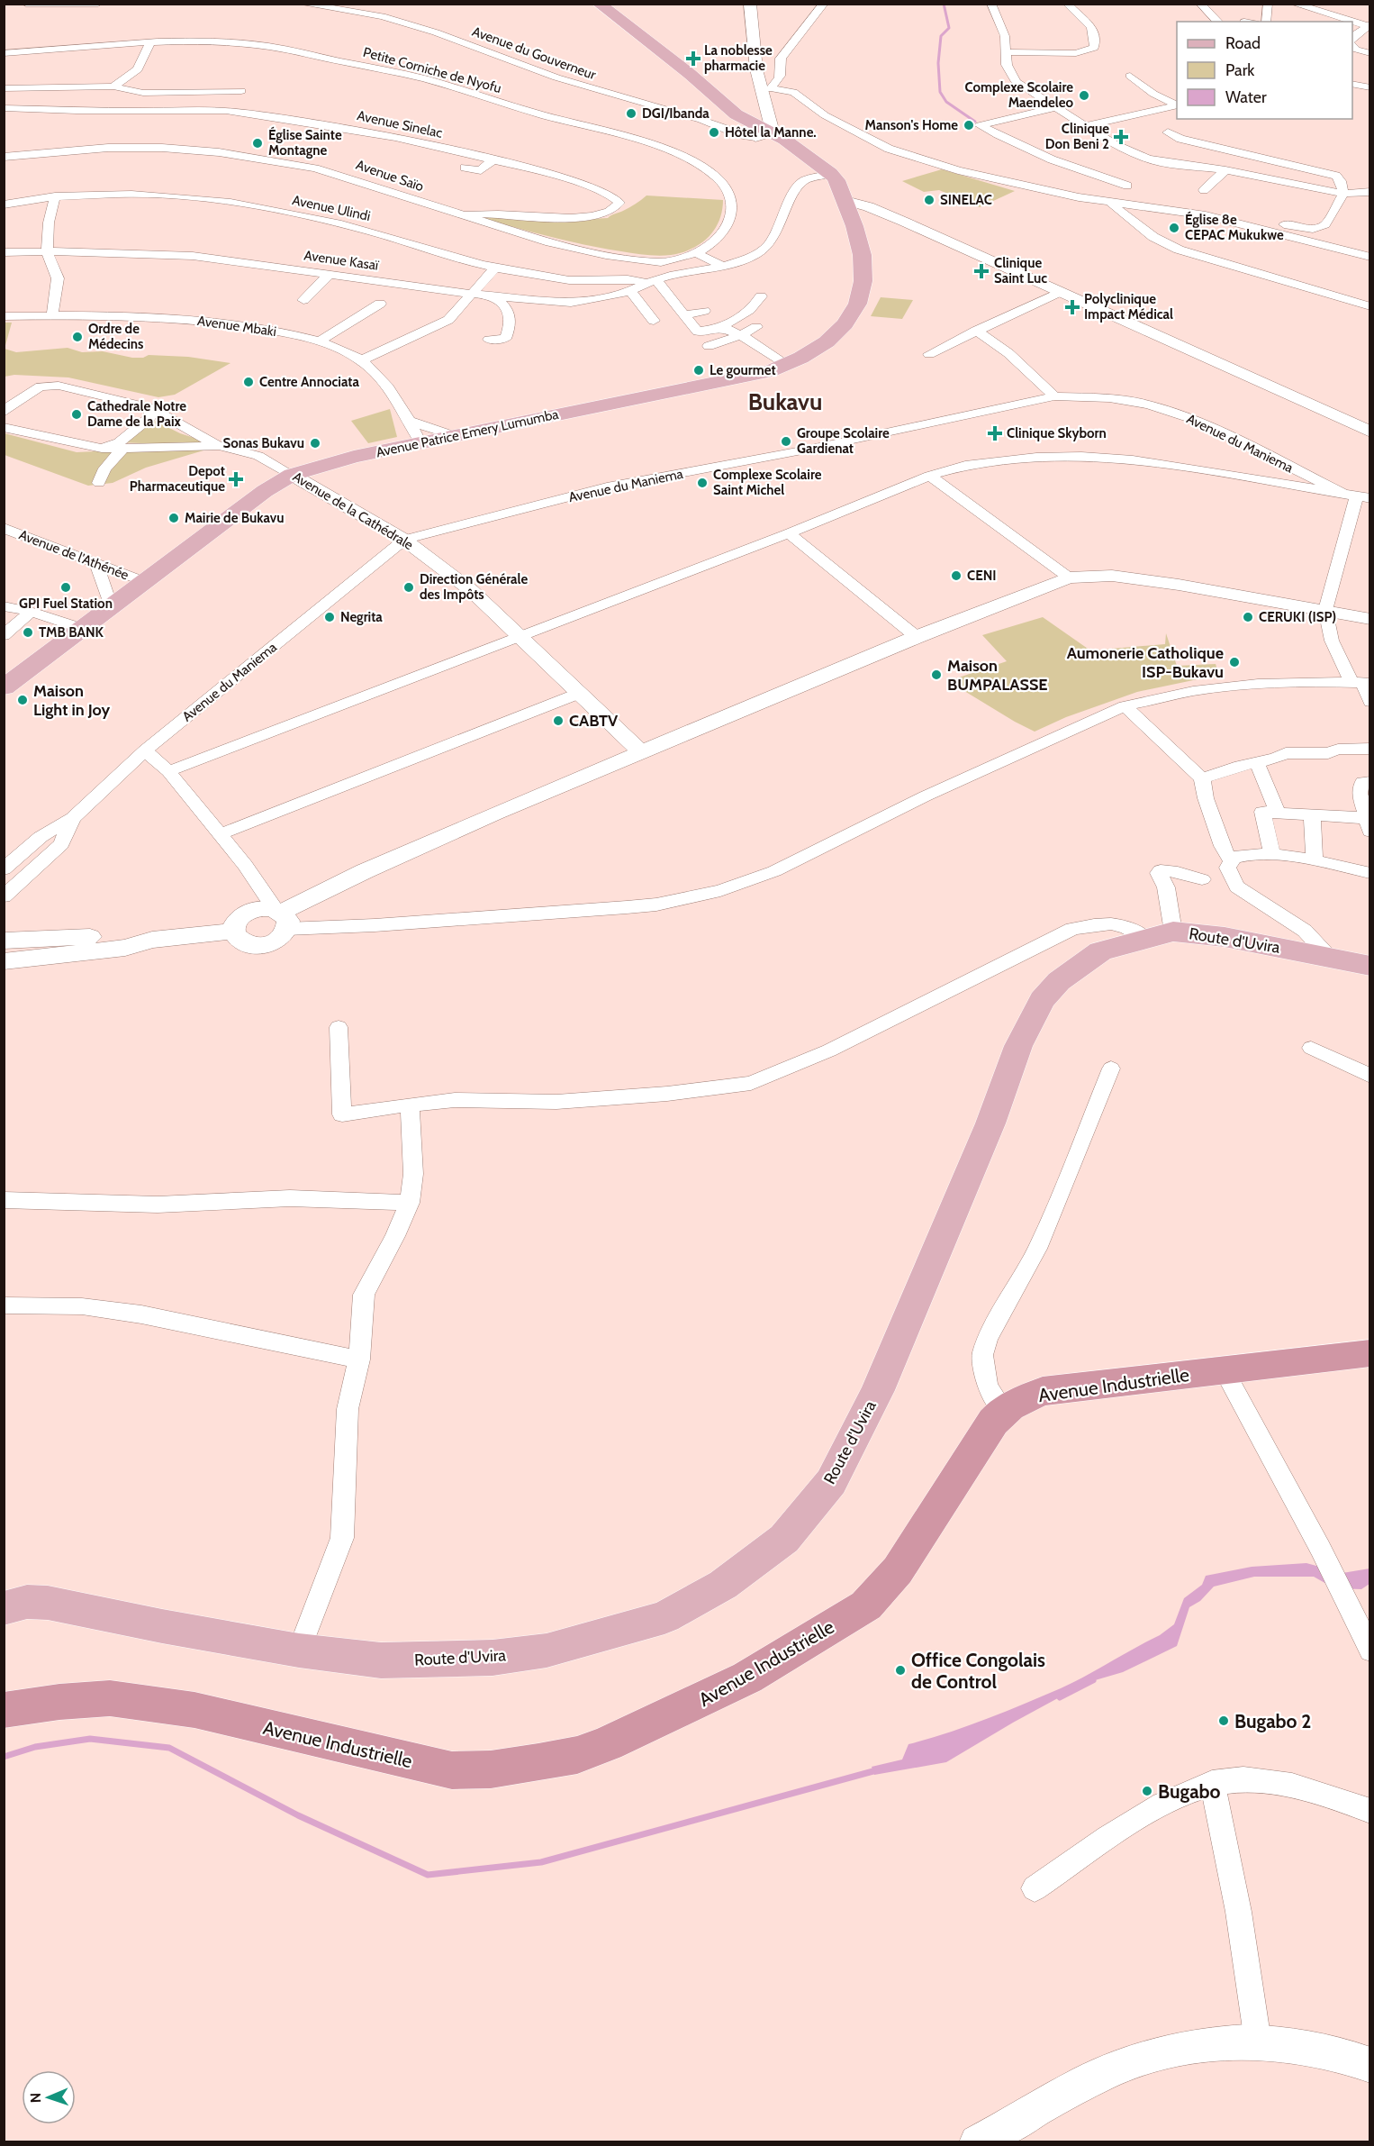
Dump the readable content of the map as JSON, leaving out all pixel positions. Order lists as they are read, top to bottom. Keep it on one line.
{"streets":{"highway":["Avenue Industrielle"],"main road":["Avenue Patrice Emery Lumumba","Route d'Uvira"],"street":["Avenue du Gouverneur","Petite Corniche de Nyofu","Avenue Sinelac","Avenue Saïo","Avenue Ulindi","Avenue Kasaï","Avenue Mbaki","Avenue du Maniema","Avenue de la Cathédrale","Avenue de l'Athénée"]},"crossings":[["Avenue du Gouverneur","Avenue Patrice Emery Lumumba"],["Petite Corniche de Nyofu","Avenue Saïo"],["Avenue Sinelac","Avenue Saïo"],["Avenue Ulindi","Avenue Kasaï"],["Avenue Mbaki","Avenue Patrice Emery Lumumba"],["Avenue Patrice Emery Lumumba","Avenue de la Cathédrale"],["Avenue Patrice Emery Lumumba","Avenue de l'Athénée"],["Avenue du Maniema","Avenue de la Cathédrale"]],"districts":["Bukavu"],"places":{"health":["La noblesse pharmacie","Clinique Don Beni 2","Clinique Saint Luc","Polyclinique Impact Médical","Clinique Skyborn","Depot Pharmaceutique"],"other":["Complexe Scolaire Maendeleo","DGI/Ibanda","Manson's Home","Hôtel la Manne.","Église Sainte Montagne","SINELAC","Église 8e CEPAC Mukukwe","Ordre de Médecins","Le gourmet","Centre Annociata","Cathedrale Notre Dame de la Paix","Groupe Scolaire Gardienat","Sonas Bukavu","Complexe Scolaire Saint Michel","Mairie de Bukavu","CENI","GPI Fuel Station","Direction Générale des Impôts","Negrita","CERUKI (ISP)","TMB BANK","Aumonerie Catholique ISP-Bukavu","Maison BUMPALASSE","Maison Light in Joy","CABTV","Office Congolais de Control","Bugabo 2","Bugabo"]},"legend":["Road","Park","Water"],"north":"left"}
